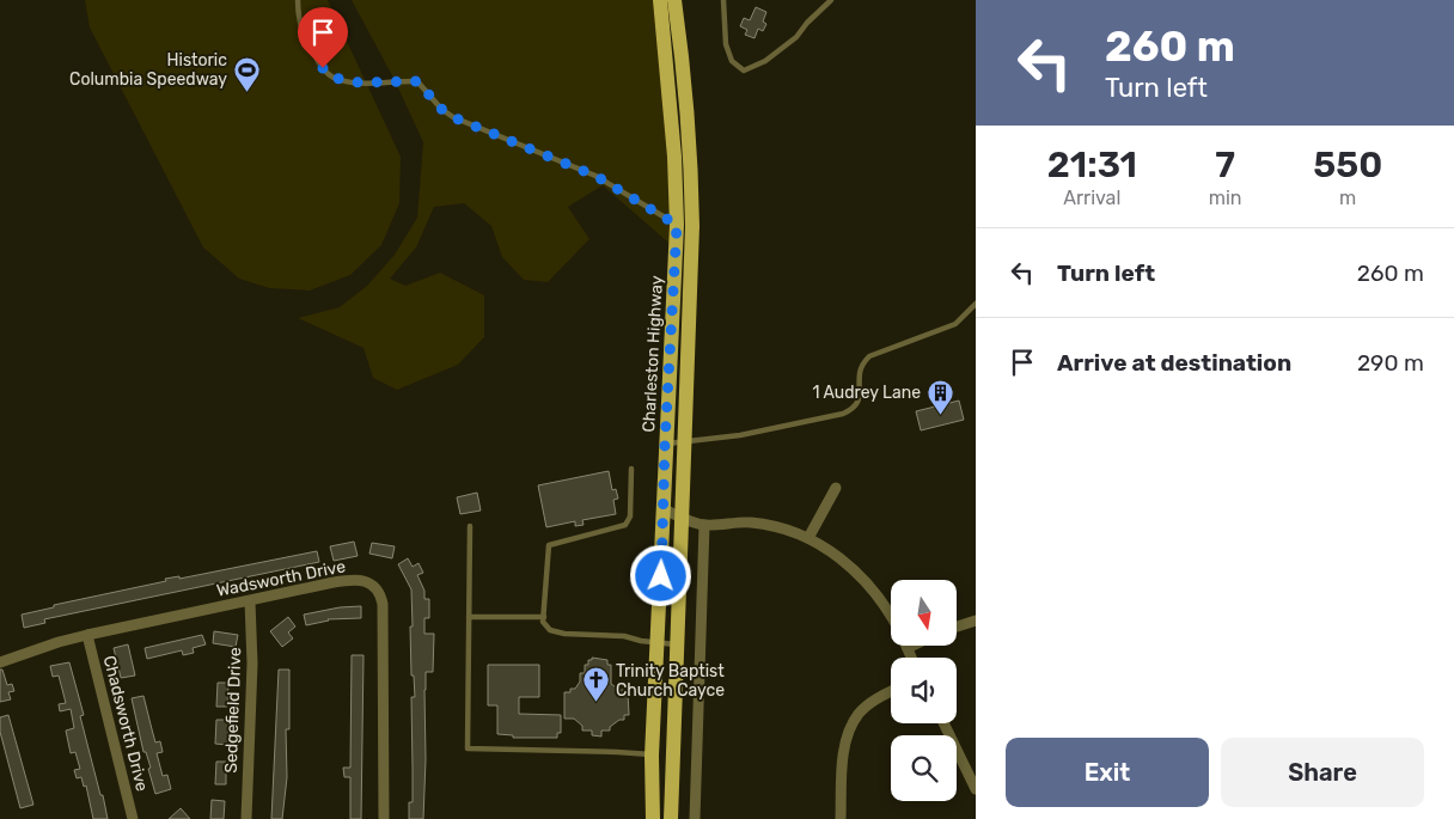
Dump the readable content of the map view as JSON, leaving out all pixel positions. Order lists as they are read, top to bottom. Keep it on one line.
{"streets":{"main road":["Charleston Highway"],"street":["Wadsworth Drive","Sedgefield Drive","Chadsworth Drive"]},"crossings":[["Wadsworth Drive","Sedgefield Drive"],["Wadsworth Drive","Chadsworth Drive"]],"places":{"sports":["Historic Columbia Speedway"],"building":["1 Audrey Lane"],"church":["Trinity Baptist Church Cayce"]},"north":"bottom","page":{"turn":["260 m","Turn left"],"eta":["21:31","Arrival","7","min","550","m"],"list":[{"name":"Turn left","value":"260 m"},{"name":"Arrive at destination","value":"290 m"}],"buttons":["Exit","Share"]}}
